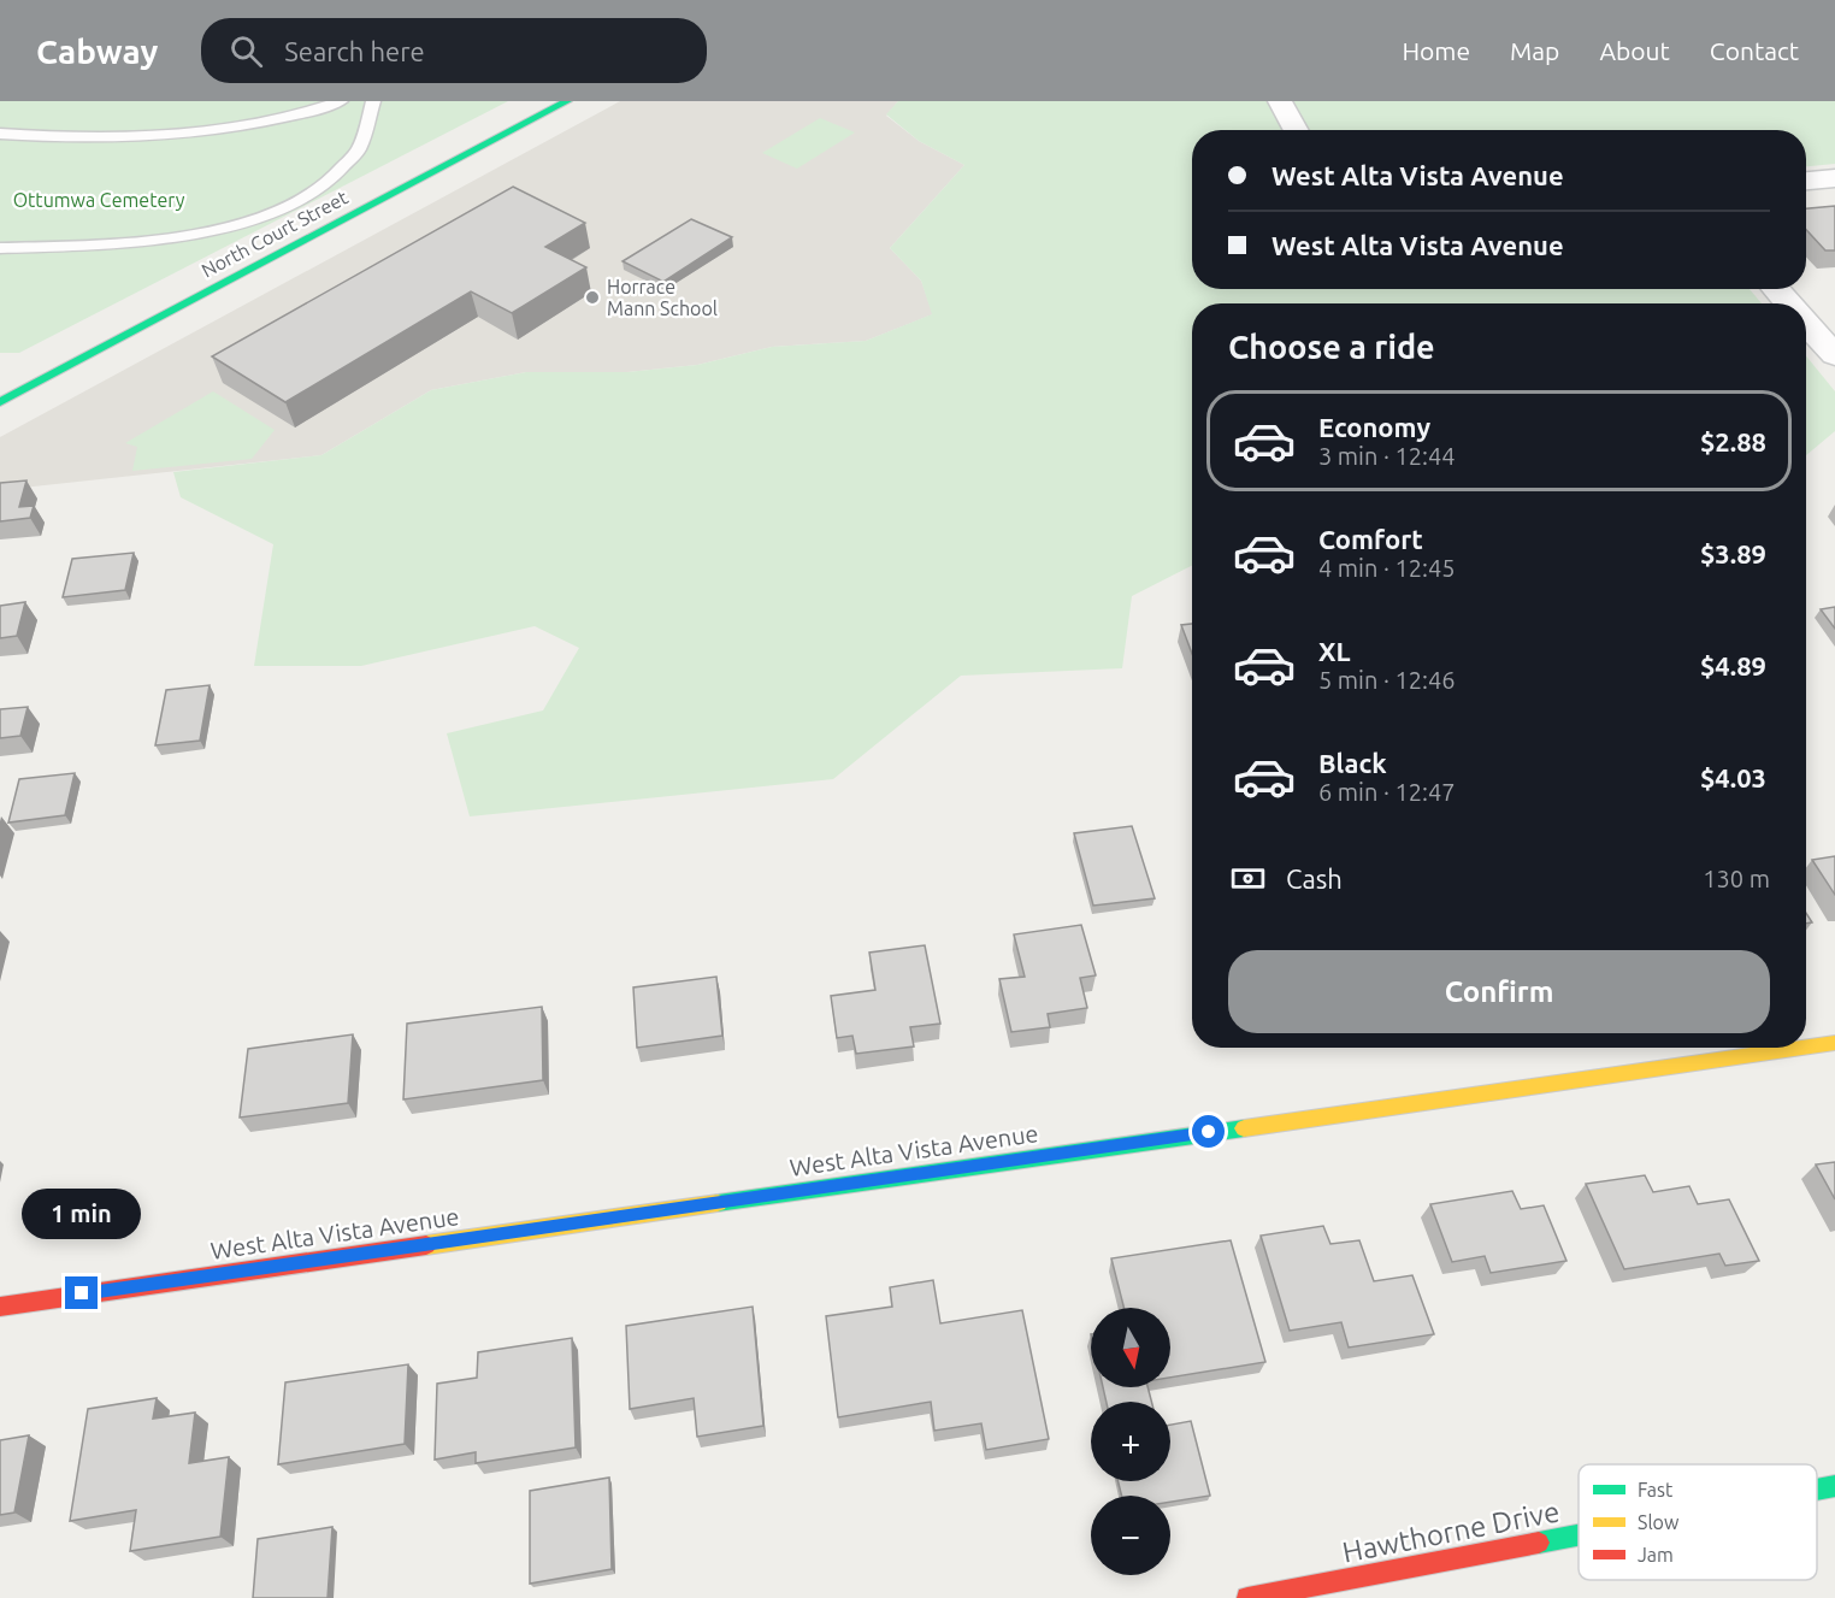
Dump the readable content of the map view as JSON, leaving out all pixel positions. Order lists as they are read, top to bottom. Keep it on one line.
{"streets":{"street":["North Court Street","West Alta Vista Avenue","Hawthorne Drive"]},"parks":["Ottumwa Cemetery"],"places":["Horrace Mann School"],"legend":["Fast","Slow","Jam"],"north":"bottom","page":{"header":"Cabway","search":"Search here","nav":["Home","Map","About","Contact"],"banner":["West Alta Vista Avenue","West Alta Vista Avenue"],"heading":"Choose a ride","list":[{"name":"Economy","note":"3 min · 12:44","value":"$2.88"},{"name":"Comfort","note":"4 min · 12:45","value":"$3.89"},{"name":"XL","note":"5 min · 12:46","value":"$4.89"},{"name":"Black","note":"6 min · 12:47","value":"$4.03"}],"pay":["Cash","130 m"],"buttons":"Confirm","bubble":"1 min","map_buttons":["+","−"]}}
